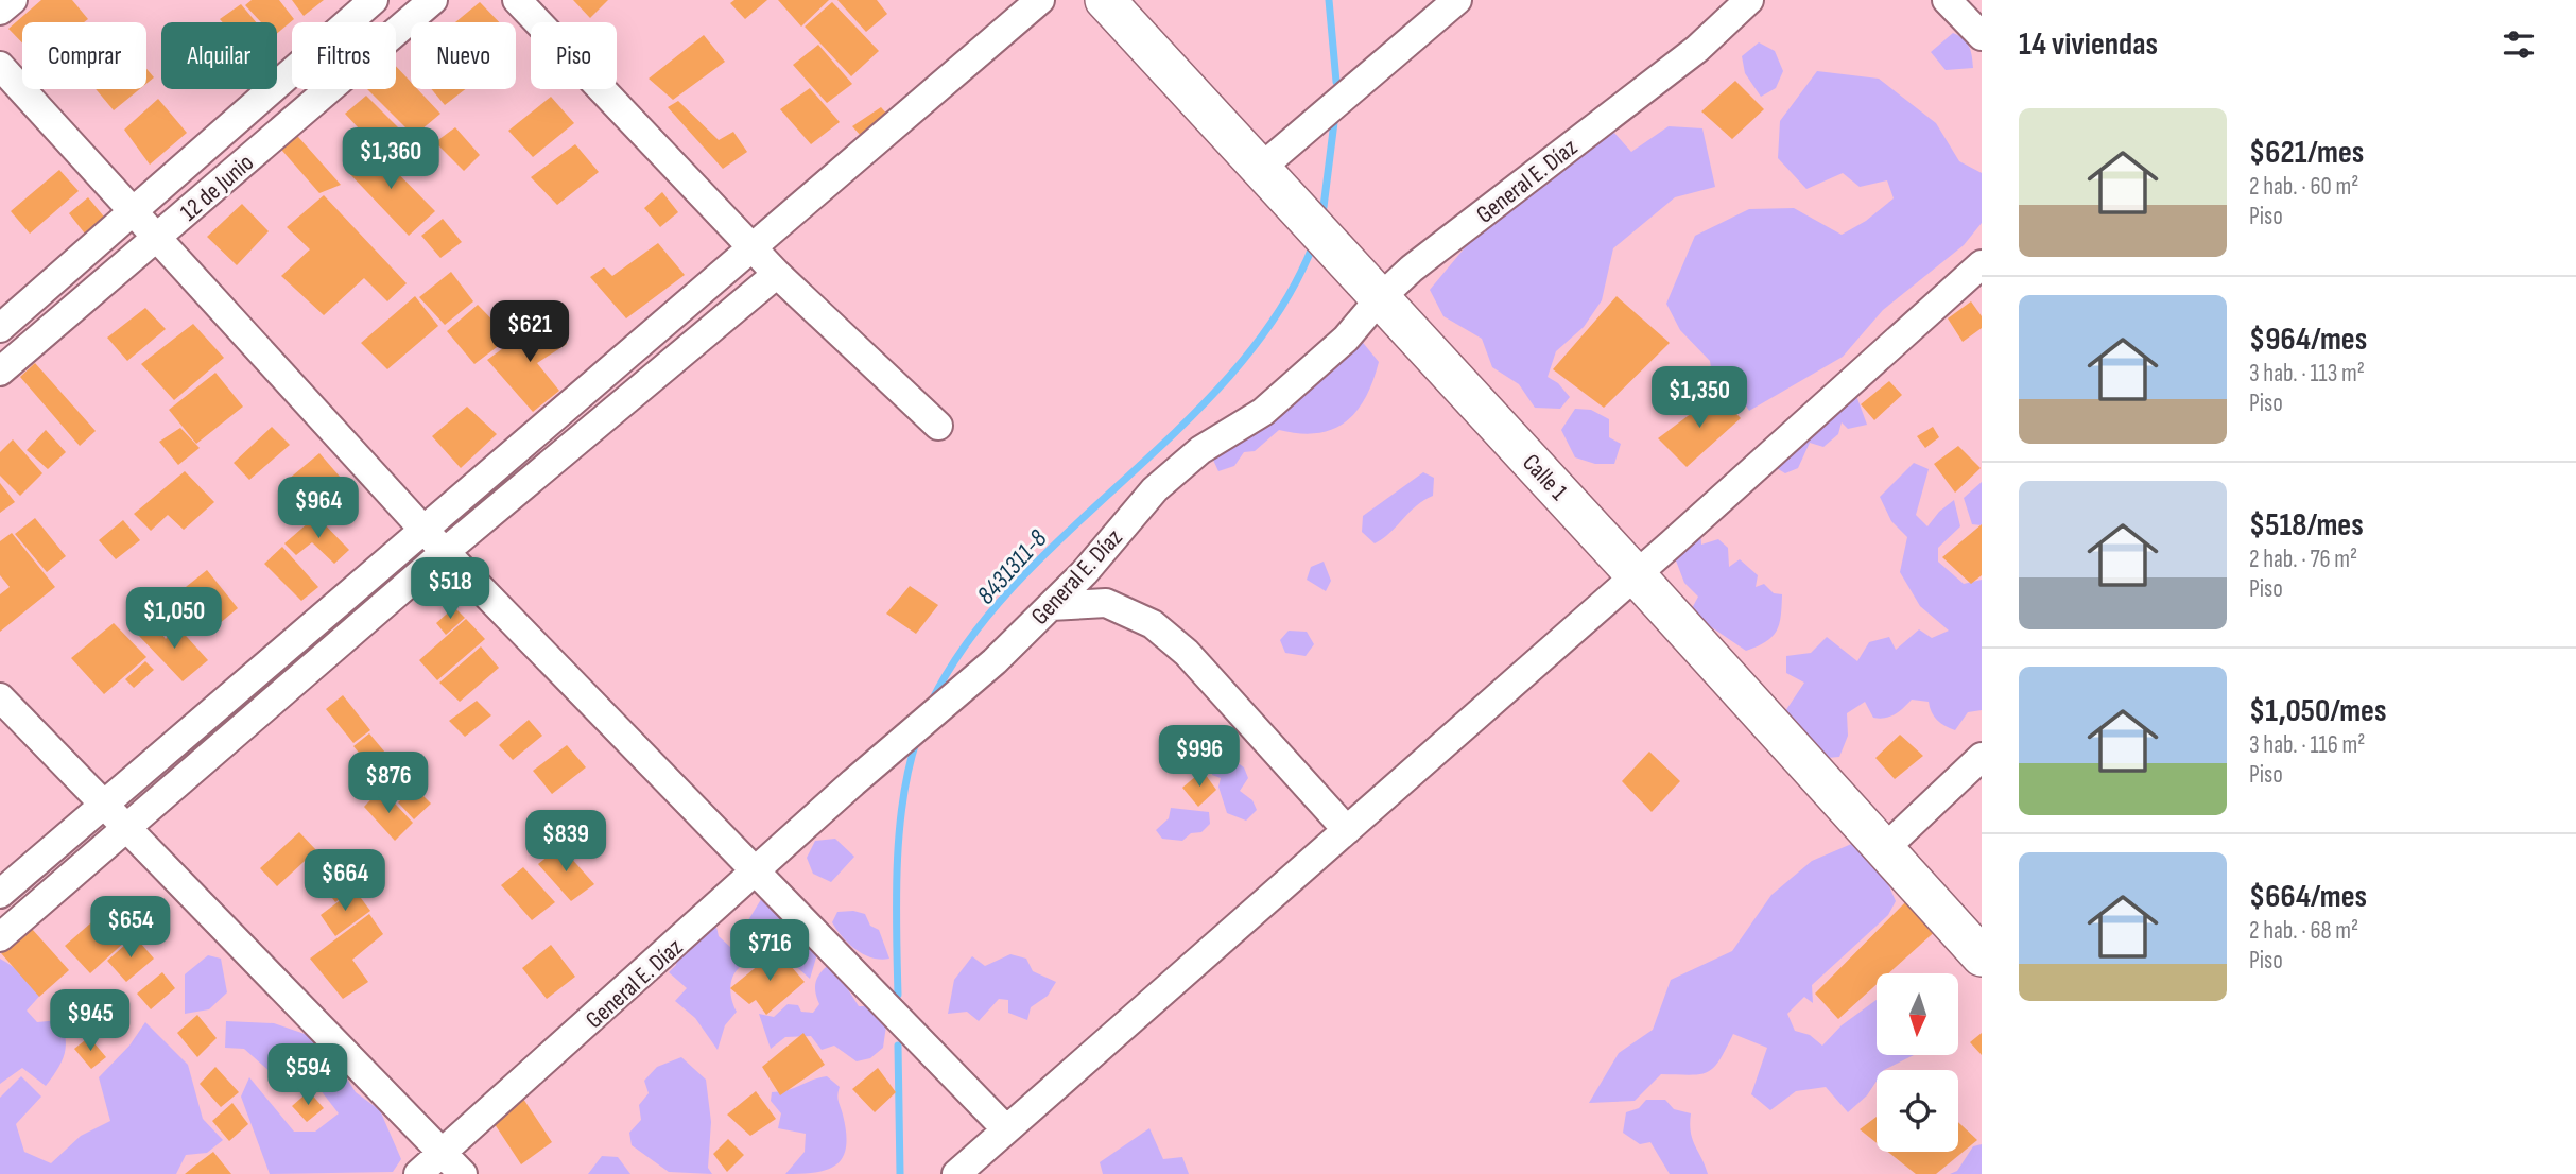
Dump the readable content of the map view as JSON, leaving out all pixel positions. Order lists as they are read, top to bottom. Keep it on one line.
{"streets":{"street":["General E. Díaz","12 de Junio","Calle 1"]},"crossings":[["General E. Díaz","Calle 1"]],"water":["8431311-8"],"north":"bottom","page":{"heading":"14 viviendas","chip":["Comprar","Alquilar","Filtros","Nuevo","Piso"],"list":[{"name":"$621/mes","note":"2 hab. · 60 m² · Piso"},{"name":"$964/mes","note":"3 hab. · 113 m² · Piso"},{"name":"$518/mes","note":"2 hab. · 76 m² · Piso"},{"name":"$1,050/mes","note":"3 hab. · 116 m² · Piso"},{"name":"$664/mes","note":"2 hab. · 68 m² · Piso"}],"price":["$1,360","$621","$1,350","$964","$518","$1,050","$996","$876","$839","$664","$654","$716","$945","$594"]}}
